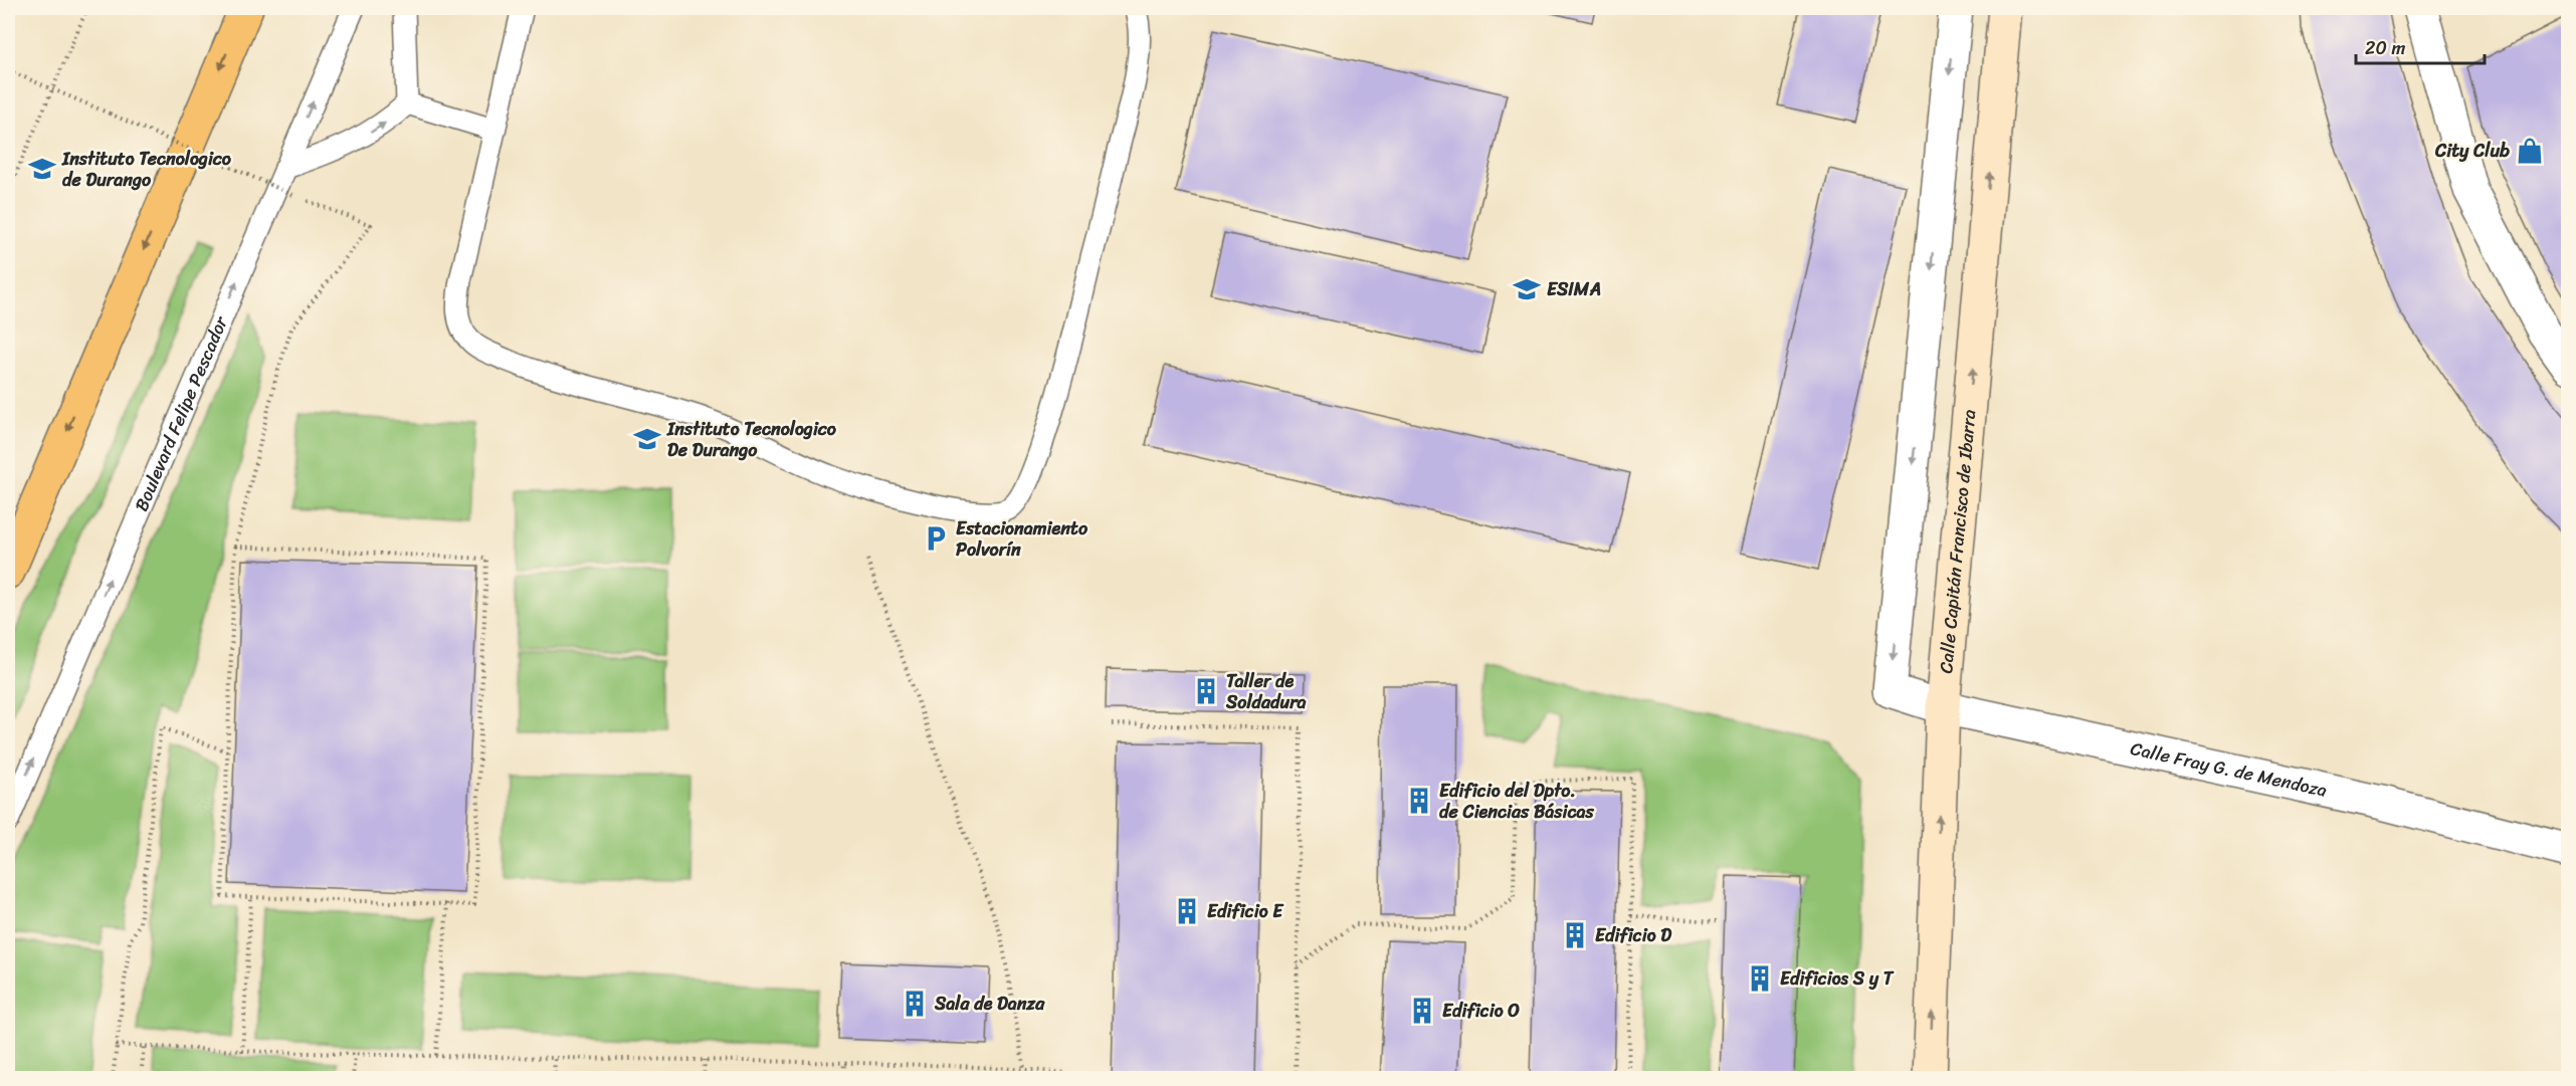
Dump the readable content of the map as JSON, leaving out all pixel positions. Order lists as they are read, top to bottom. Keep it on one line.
{"streets":{"street":["Calle Capitán Francisco de Ibarra","Calle Fray G. de Mendoza"],"lane":["Boulevard Felipe Pescador"]},"crossings":[["Calle Capitán Francisco de Ibarra","Calle Fray G. de Mendoza"]],"one_way":["Boulevard Felipe Pescador","Calle Capitán Francisco de Ibarra","Calle Fray G. de Mendoza"],"places":{"shop":["City Club"],"school or university":["Instituto Tecnologico de Durango","ESIMA","Instituto Tecnologico De Durango"],"parking":["Estacionamiento Polvorín"],"building":["Taller de Soldadura","Edificio del Dpto. de Ciencias Básicas","Edificio E","Edificio D","Edificios S y T","Sala de Danza","Edificio O"]},"scale_bar":"20 m"}
